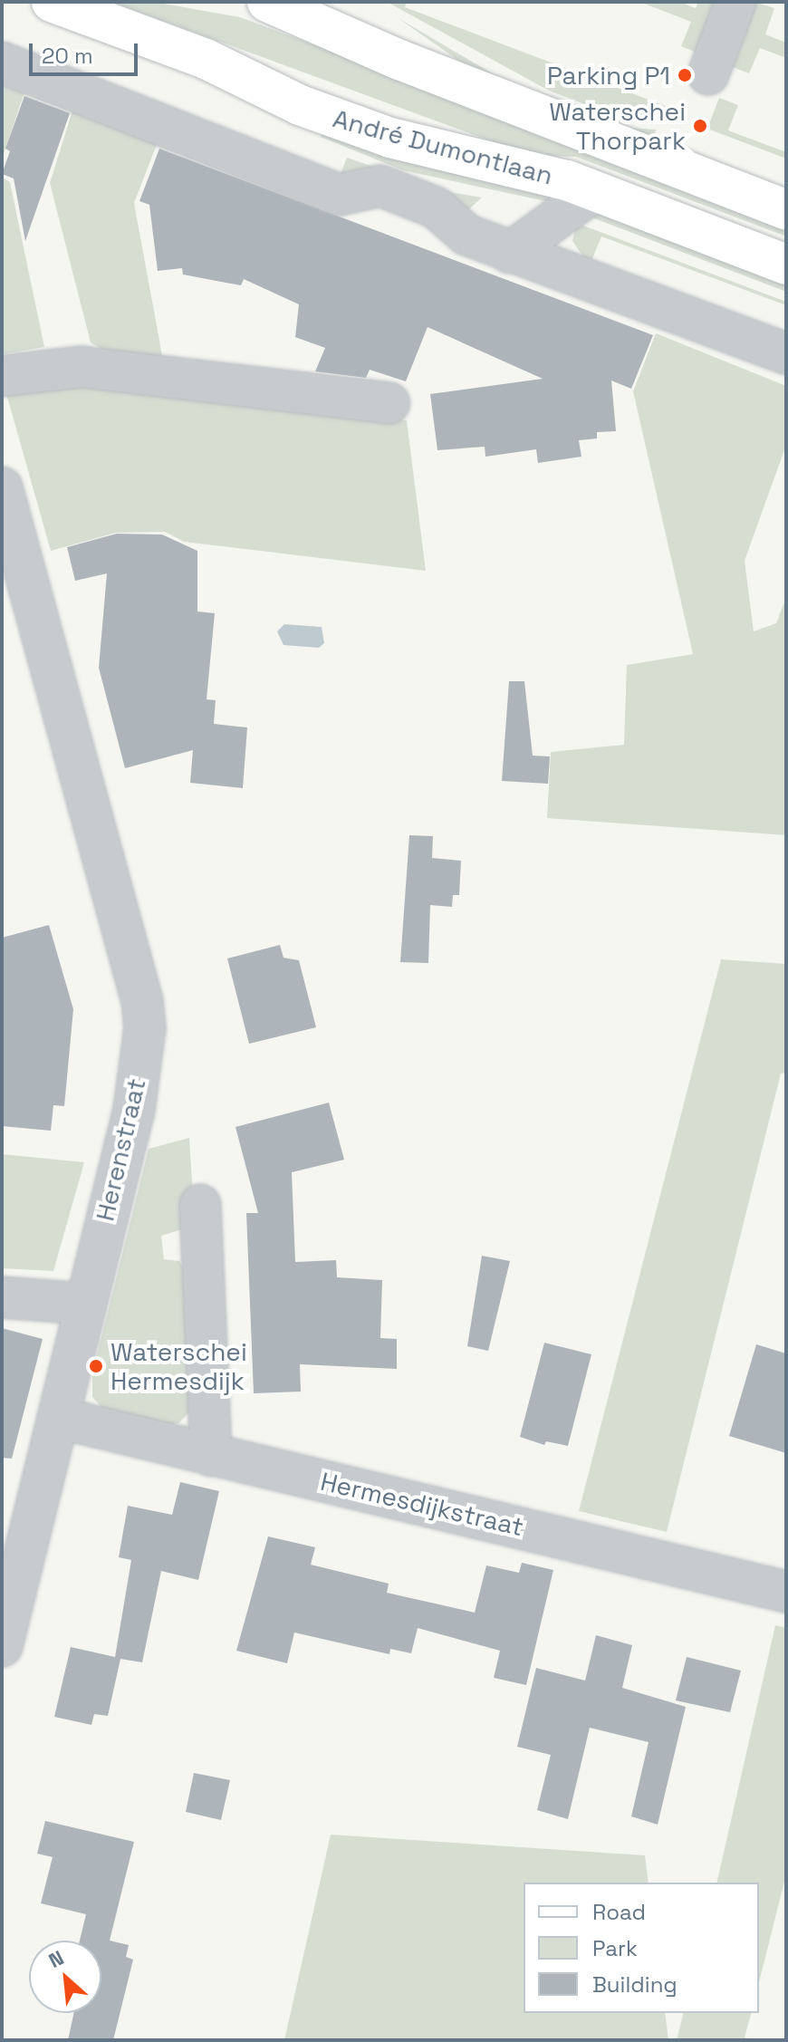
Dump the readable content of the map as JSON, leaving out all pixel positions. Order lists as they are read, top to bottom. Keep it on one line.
{"streets":{"main road":["André Dumontlaan"],"street":["Herenstraat","Hermesdijkstraat"]},"crossings":[["Herenstraat","Hermesdijkstraat"]],"places":["Parking P1","Waterschei Thorpark","Waterschei Hermesdijk"],"legend":["Road","Park","Building"],"scale_bar":"20 m","north":"top left"}
